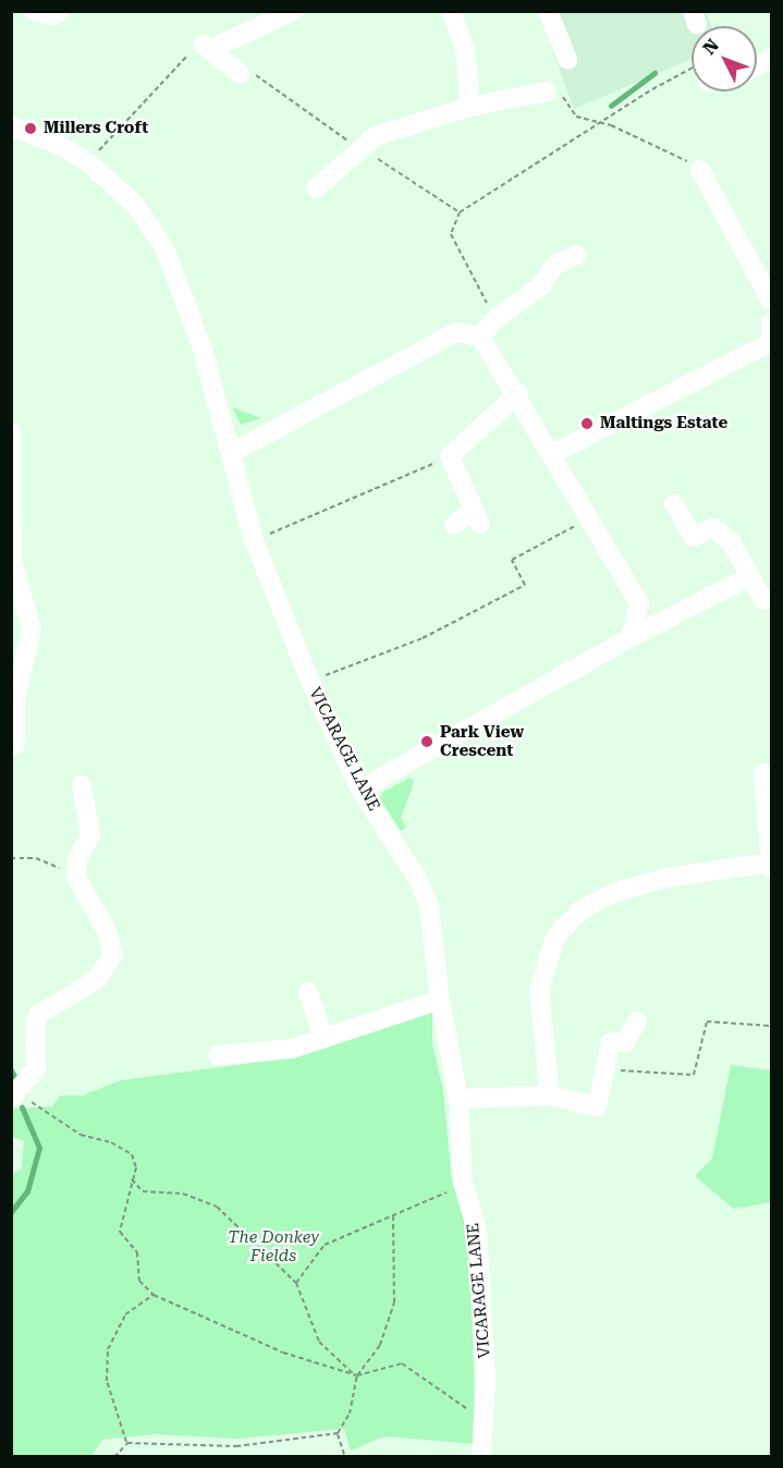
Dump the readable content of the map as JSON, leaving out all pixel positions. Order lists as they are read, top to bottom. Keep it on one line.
{"streets":{"street":["VICARAGE LANE"]},"parks":["The Donkey Fields"],"places":["Millers Croft","Maltings Estate","Park View Crescent"],"north":"top left"}
